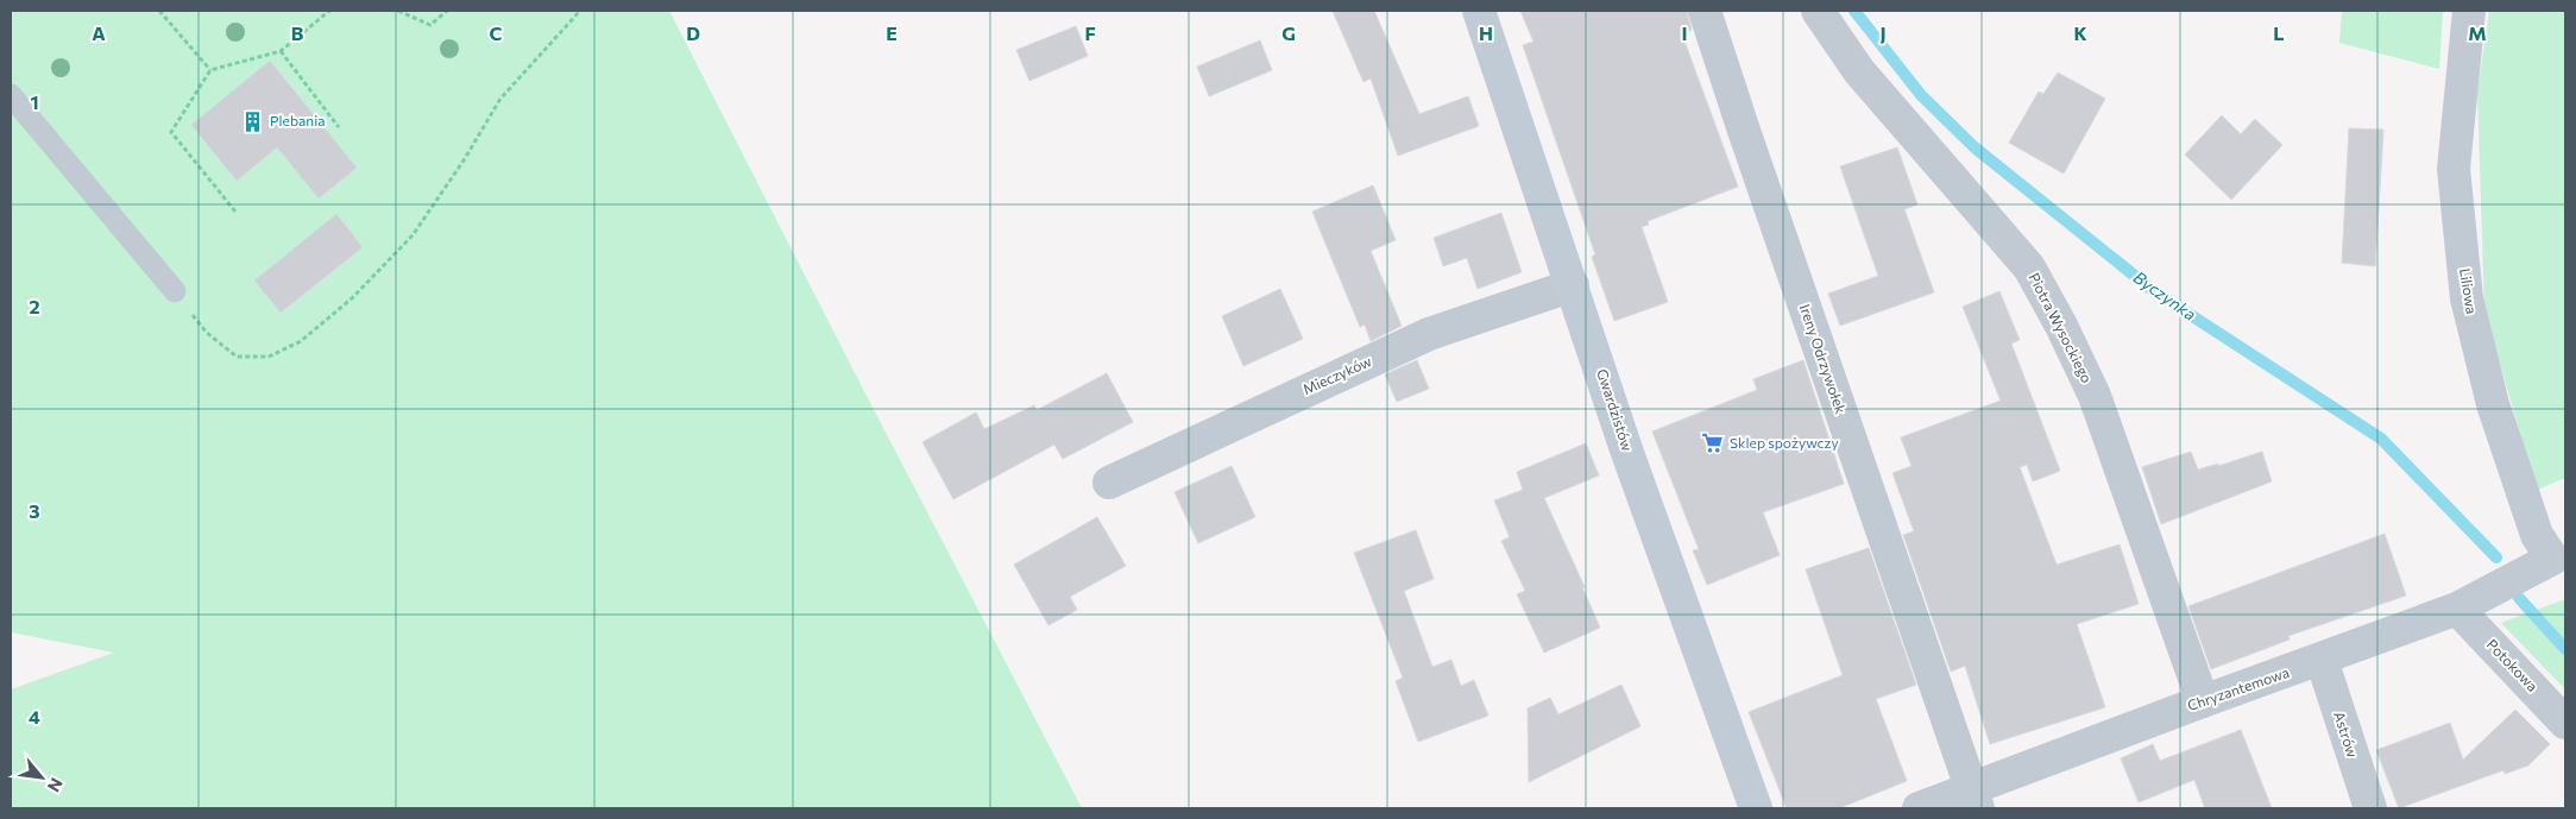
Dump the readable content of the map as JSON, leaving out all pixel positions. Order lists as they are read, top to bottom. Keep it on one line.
{"streets":{"street":["Liliowa","Piotra Wysockiego","Ireny Odrzywołek","Mieczyków","Gwardzistów","Potokowa","Chryzantemowa","Astrów"]},"crossings":[["Liliowa","Chryzantemowa"],["Piotra Wysockiego","Chryzantemowa"],["Ireny Odrzywołek","Chryzantemowa"],["Mieczyków","Gwardzistów"],["Potokowa","Chryzantemowa"],["Chryzantemowa","Astrów"]],"water":["Byczynka"],"places":{"building":["Plebania"],"supermarket":["Sklep spożywczy"]},"north":"bottom right","grid":{"columns":["A","B","C","D","E","F","G","H","I","J","K","L","M"],"rows":["1","2","3","4"]}}
